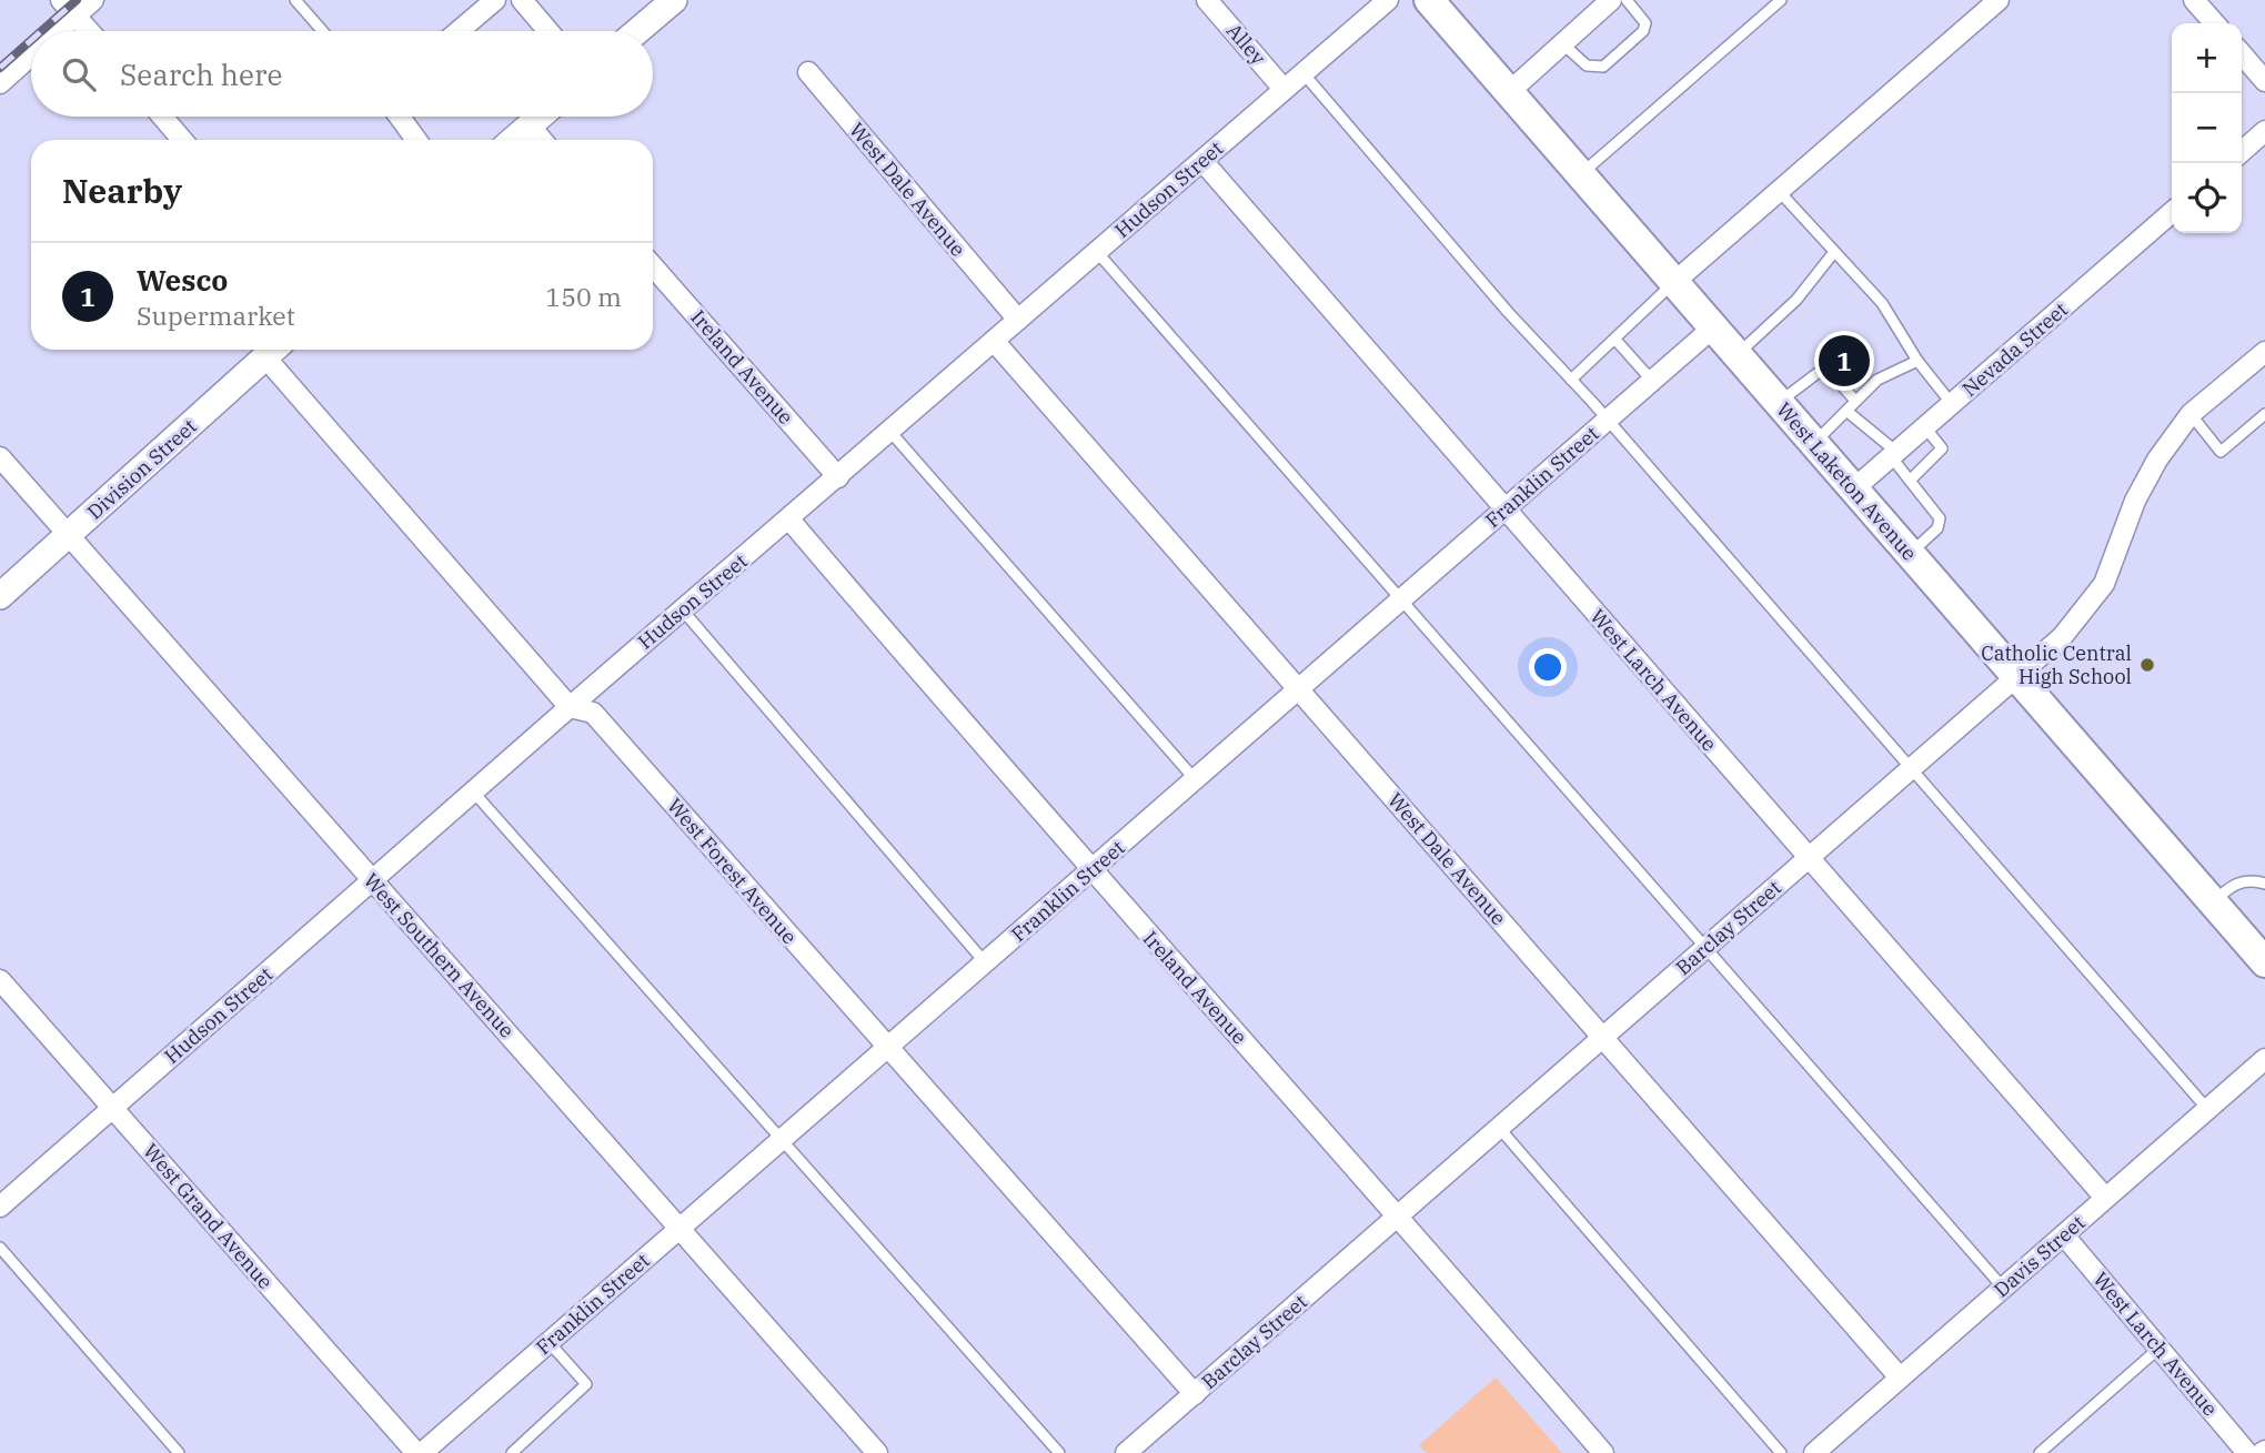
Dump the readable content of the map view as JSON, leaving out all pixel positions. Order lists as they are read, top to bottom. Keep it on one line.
{"streets":{"main road":["West Laketon Avenue"],"street":["Alley","West Dale Avenue","Hudson Street","Nevada Street","Ireland Avenue","Division Street","Franklin Street","West Larch Avenue","West Forest Avenue","Barclay Street","West Southern Avenue","West Grand Avenue","Davis Street"]},"crossings":[["Alley","Hudson Street"],["West Dale Avenue","Hudson Street"],["West Dale Avenue","Franklin Street"],["West Dale Avenue","Barclay Street"],["West Dale Avenue","Davis Street"],["Hudson Street","Ireland Avenue"],["Hudson Street","West Larch Avenue"],["Hudson Street","West Forest Avenue"],["Hudson Street","West Southern Avenue"],["Hudson Street","West Grand Avenue"],["Nevada Street","West Laketon Avenue"],["Ireland Avenue","Franklin Street"],["Ireland Avenue","Barclay Street"],["Division Street","West Forest Avenue"],["Division Street","West Southern Avenue"],["Franklin Street","West Laketon Avenue"],["Franklin Street","West Larch Avenue"],["Franklin Street","West Forest Avenue"],["Franklin Street","West Southern Avenue"],["West Laketon Avenue","Barclay Street"],["West Larch Avenue","Barclay Street"],["West Larch Avenue","Davis Street"],["West Forest Avenue","Barclay Street"]],"places":["Catholic Central High School"],"page":{"map_buttons":["+","−"],"search":"Search here","heading":"Nearby","list":[{"mark":"1","name":"Wesco","note":"Supermarket","value":"150 m"}],"pins":"1"}}
